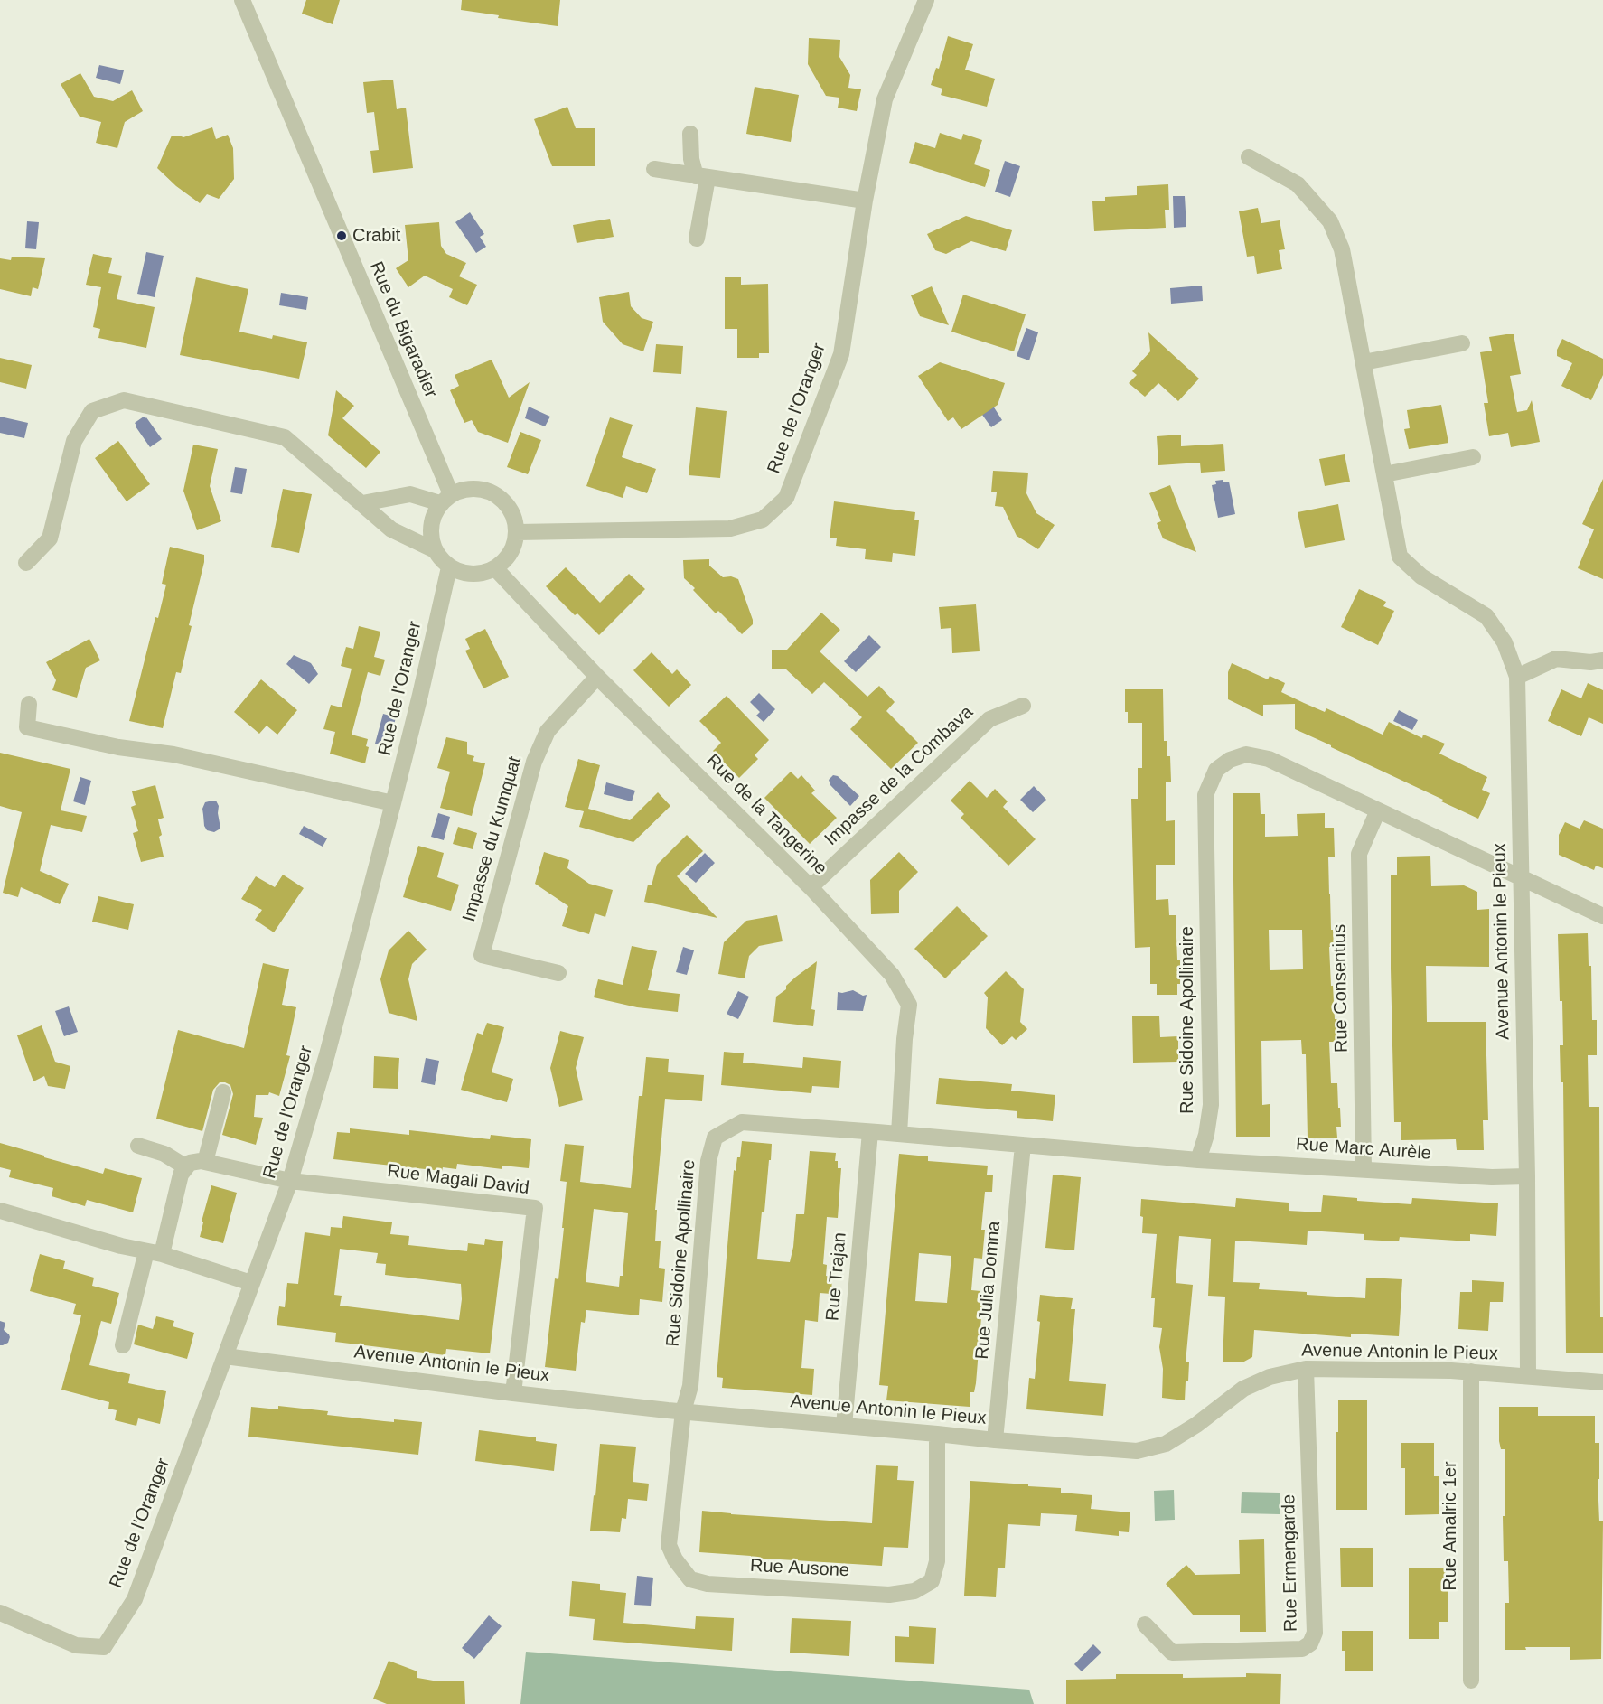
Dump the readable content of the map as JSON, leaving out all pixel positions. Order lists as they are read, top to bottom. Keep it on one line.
{"streets":{"street":["Rue du Bigaradier","Rue de l'Oranger","Impasse de la Combava","Rue de la Tangerine","Impasse du Kumquat","Avenue Antonin le Pieux","Rue Consentius","Rue Sidoine Apollinaire","Rue Marc Aurèle","Rue Magali David","Rue Trajan","Rue Julia Domna","Rue Amalric 1er","Rue Ermengarde","Rue Ausone"]},"crossings":[["Rue du Bigaradier","Rue de l'Oranger"],["Rue du Bigaradier","Rue de la Tangerine"],["Rue de l'Oranger","Rue de la Tangerine"],["Rue de l'Oranger","Avenue Antonin le Pieux"],["Rue de l'Oranger","Rue Magali David"],["Impasse de la Combava","Rue de la Tangerine"],["Rue de la Tangerine","Impasse du Kumquat"],["Rue de la Tangerine","Rue Sidoine Apollinaire"],["Avenue Antonin le Pieux","Rue Sidoine Apollinaire"],["Avenue Antonin le Pieux","Rue Marc Aurèle"],["Avenue Antonin le Pieux","Rue Magali David"],["Avenue Antonin le Pieux","Rue Trajan"],["Avenue Antonin le Pieux","Rue Julia Domna"],["Avenue Antonin le Pieux","Rue Amalric 1er"],["Avenue Antonin le Pieux","Rue Ermengarde"],["Avenue Antonin le Pieux","Rue Ausone"],["Rue Consentius","Rue Sidoine Apollinaire"],["Rue Consentius","Rue Marc Aurèle"],["Rue Sidoine Apollinaire","Rue Marc Aurèle"],["Rue Sidoine Apollinaire","Rue Trajan"],["Rue Sidoine Apollinaire","Rue Julia Domna"],["Rue Sidoine Apollinaire","Rue Ausone"]],"places":["Crabit"]}
